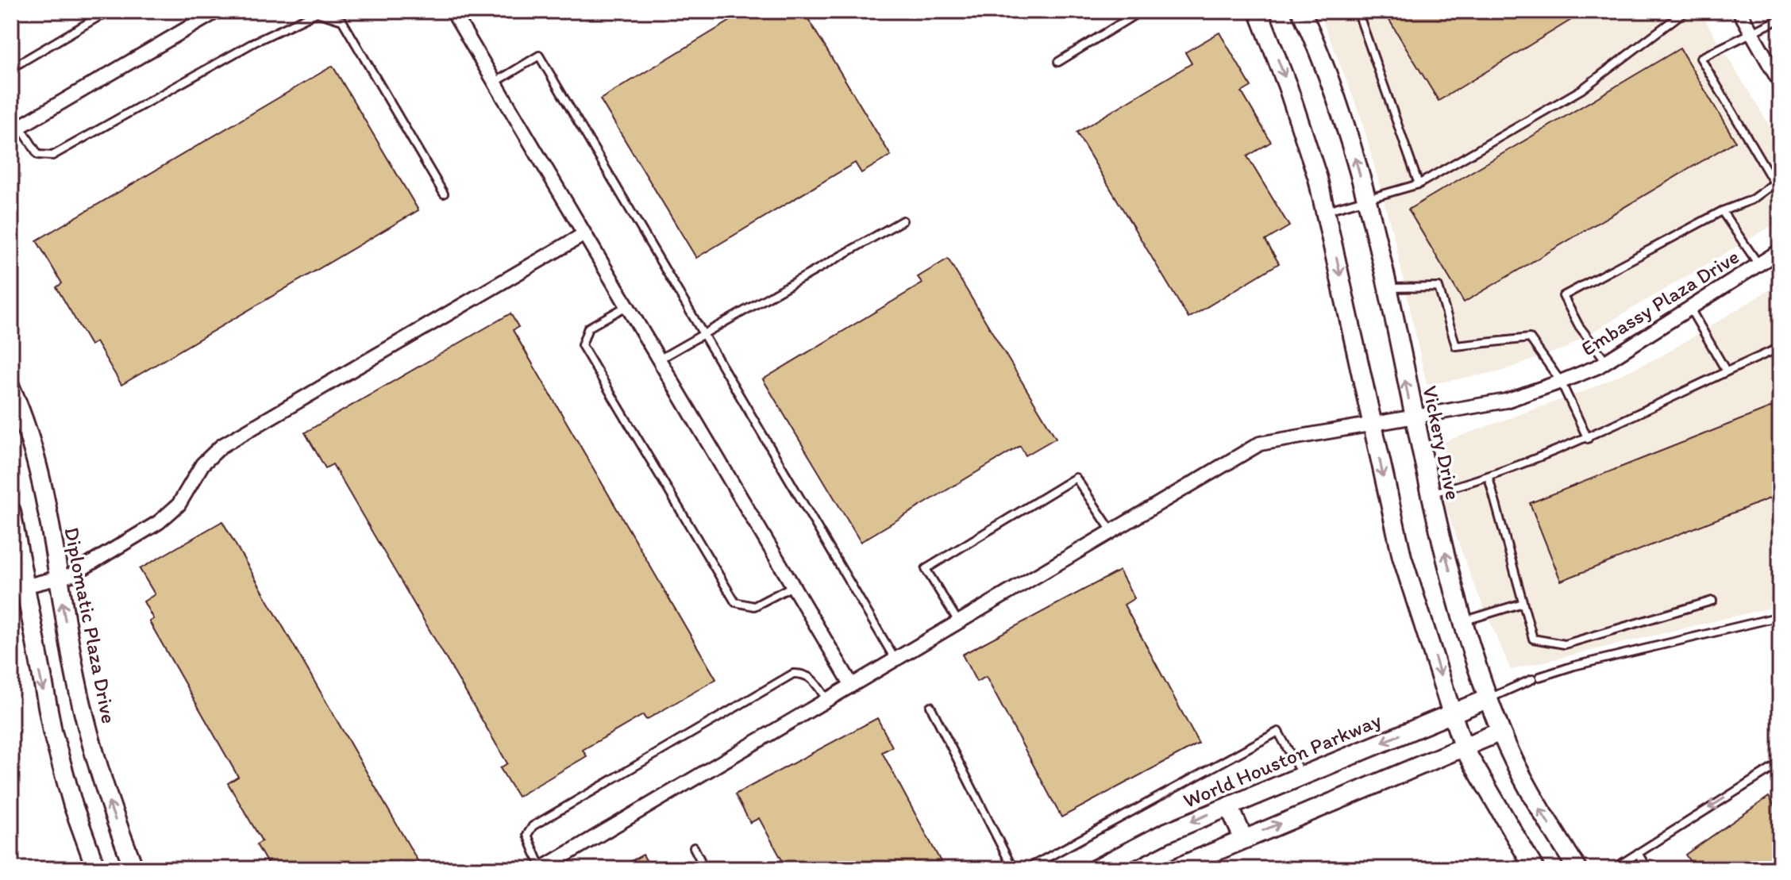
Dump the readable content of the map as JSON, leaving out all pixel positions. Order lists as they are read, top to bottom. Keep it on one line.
{"streets":{"main road":["Vickery Drive","Diplomatic Plaza Drive","World Houston Parkway"],"street":["Embassy Plaza Drive"]},"crossings":[["Embassy Plaza Drive","Vickery Drive"],["Vickery Drive","World Houston Parkway"]]}
